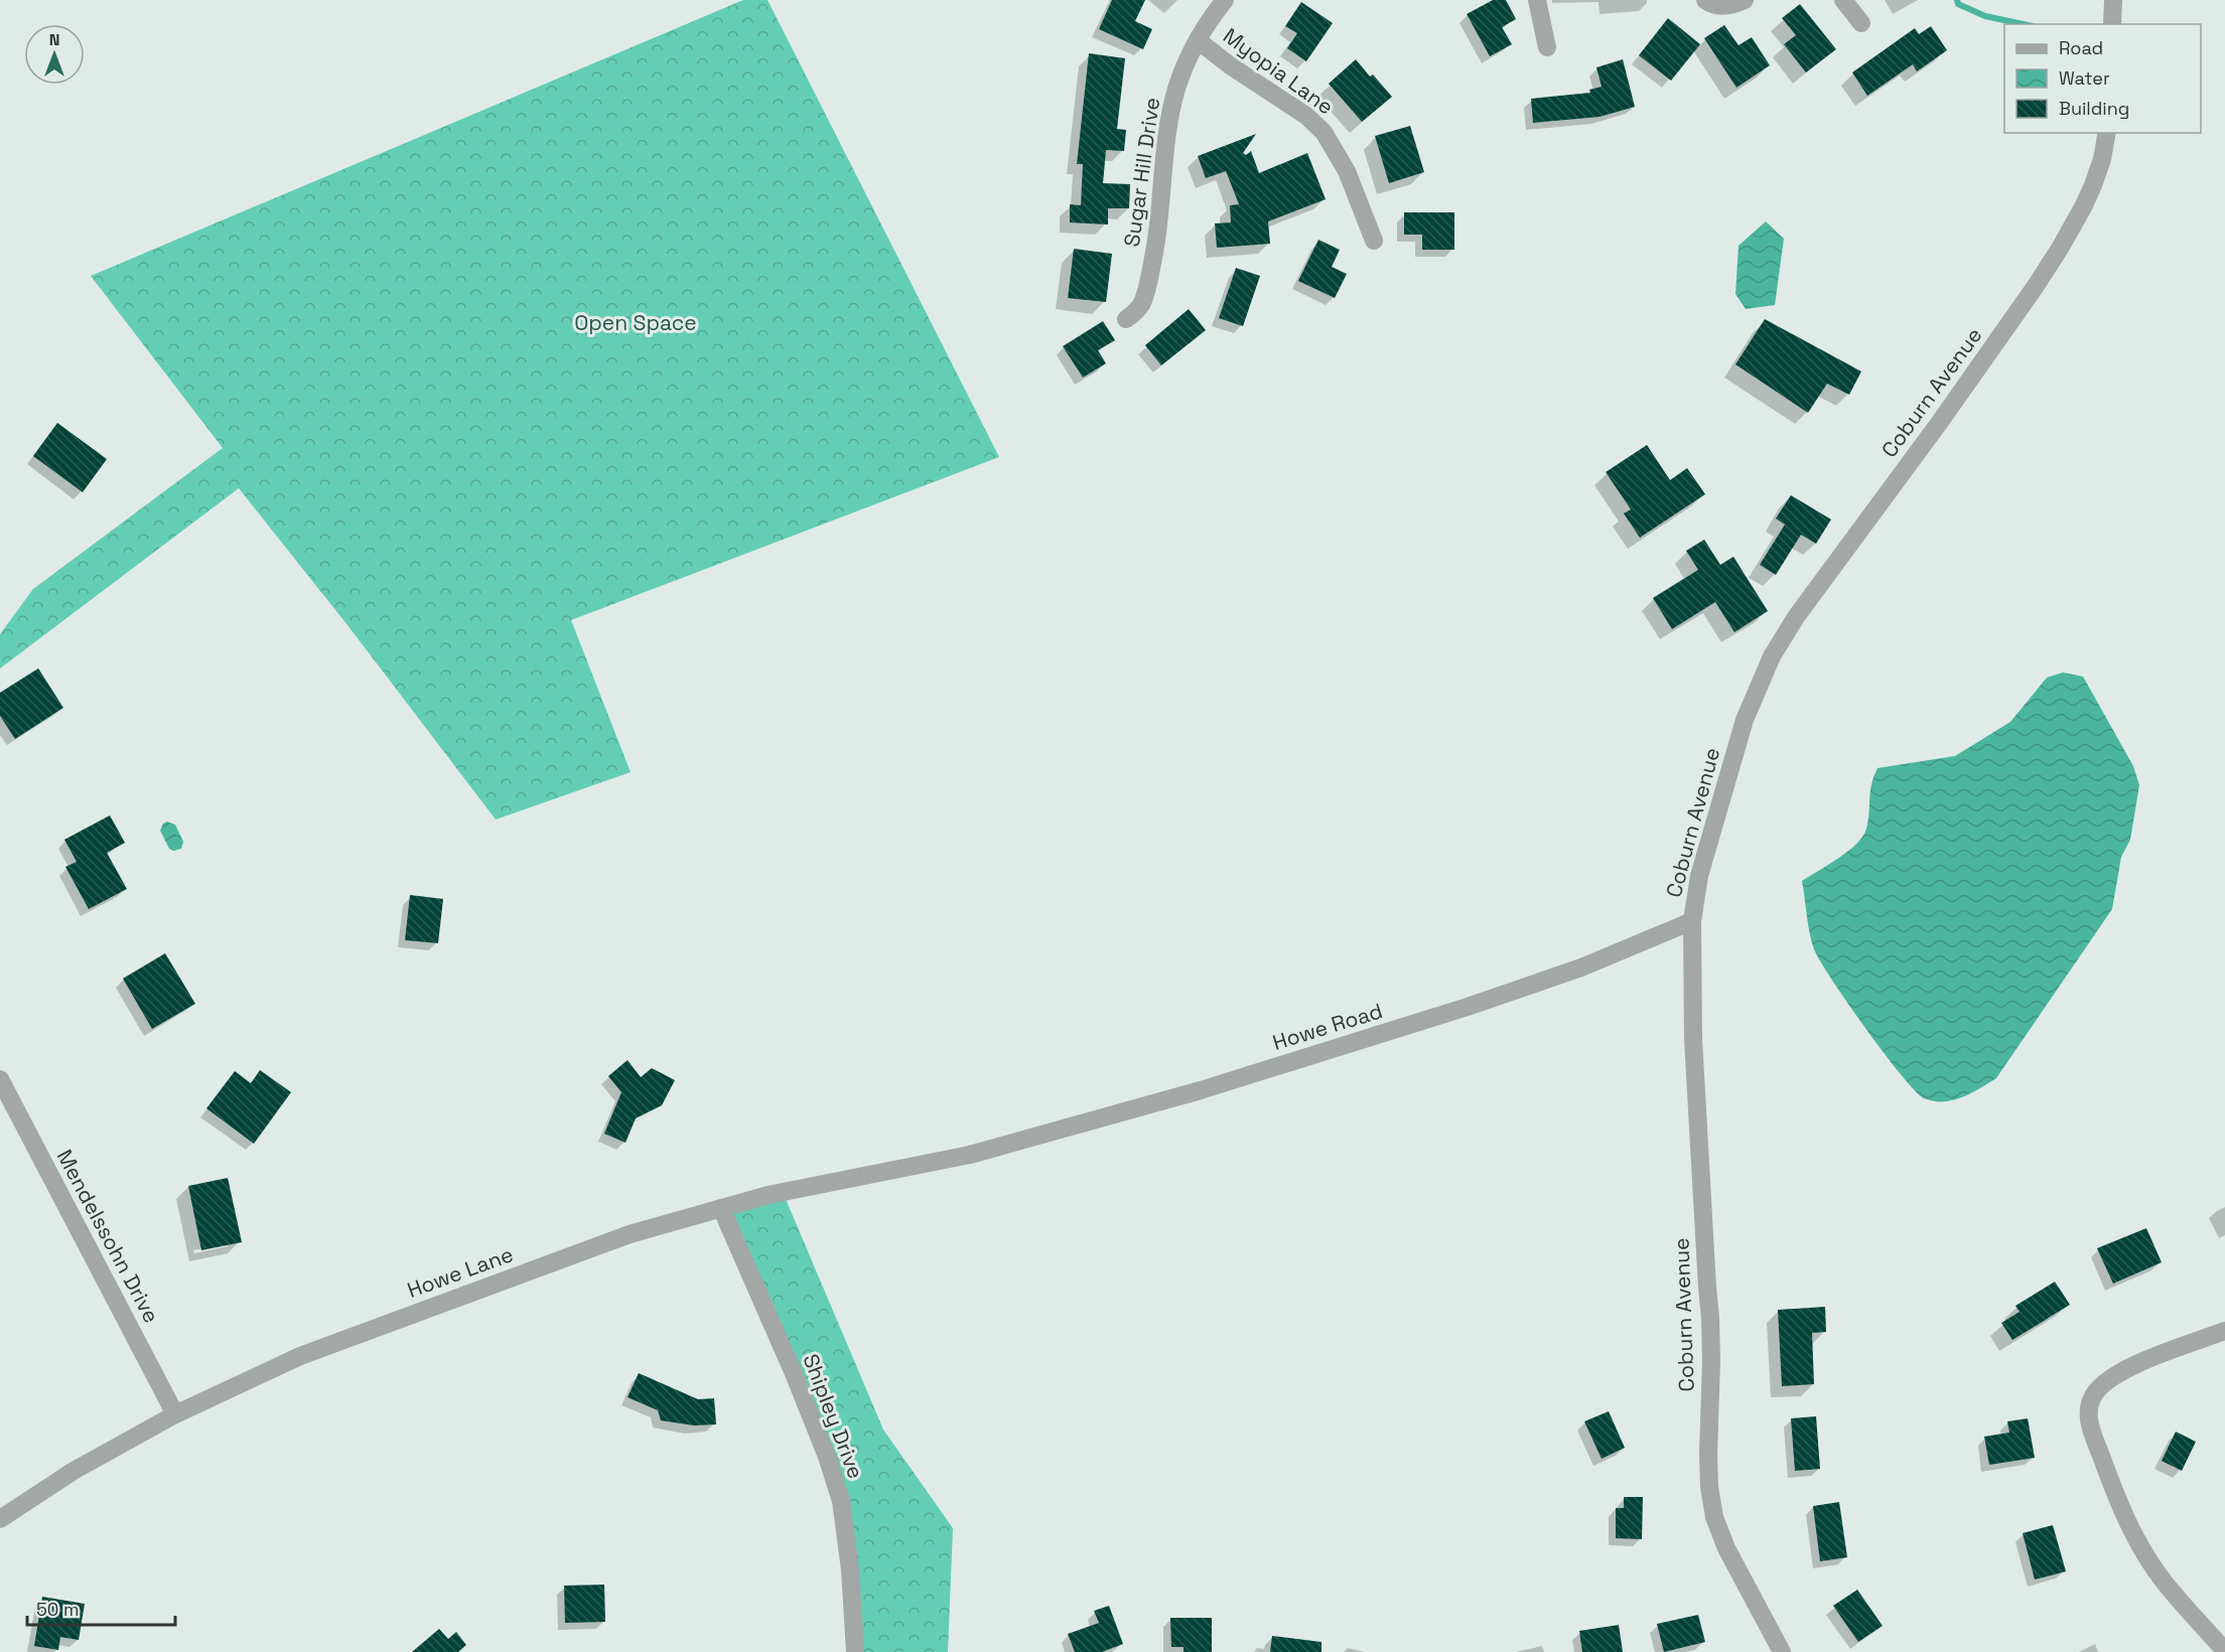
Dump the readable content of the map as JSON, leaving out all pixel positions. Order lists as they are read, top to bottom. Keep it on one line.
{"streets":{"street":["Myopia Lane","Sugar Hill Drive","Coburn Avenue","Howe Road","Mendelssohn Drive","Howe Lane","Shipley Drive"]},"crossings":[["Myopia Lane","Sugar Hill Drive"],["Coburn Avenue","Howe Road"],["Howe Road","Howe Lane"],["Mendelssohn Drive","Howe Lane"],["Howe Lane","Shipley Drive"]],"parks":["Open Space"],"legend":["Road","Water","Building"],"scale_bar":"50 m","north":"top"}
